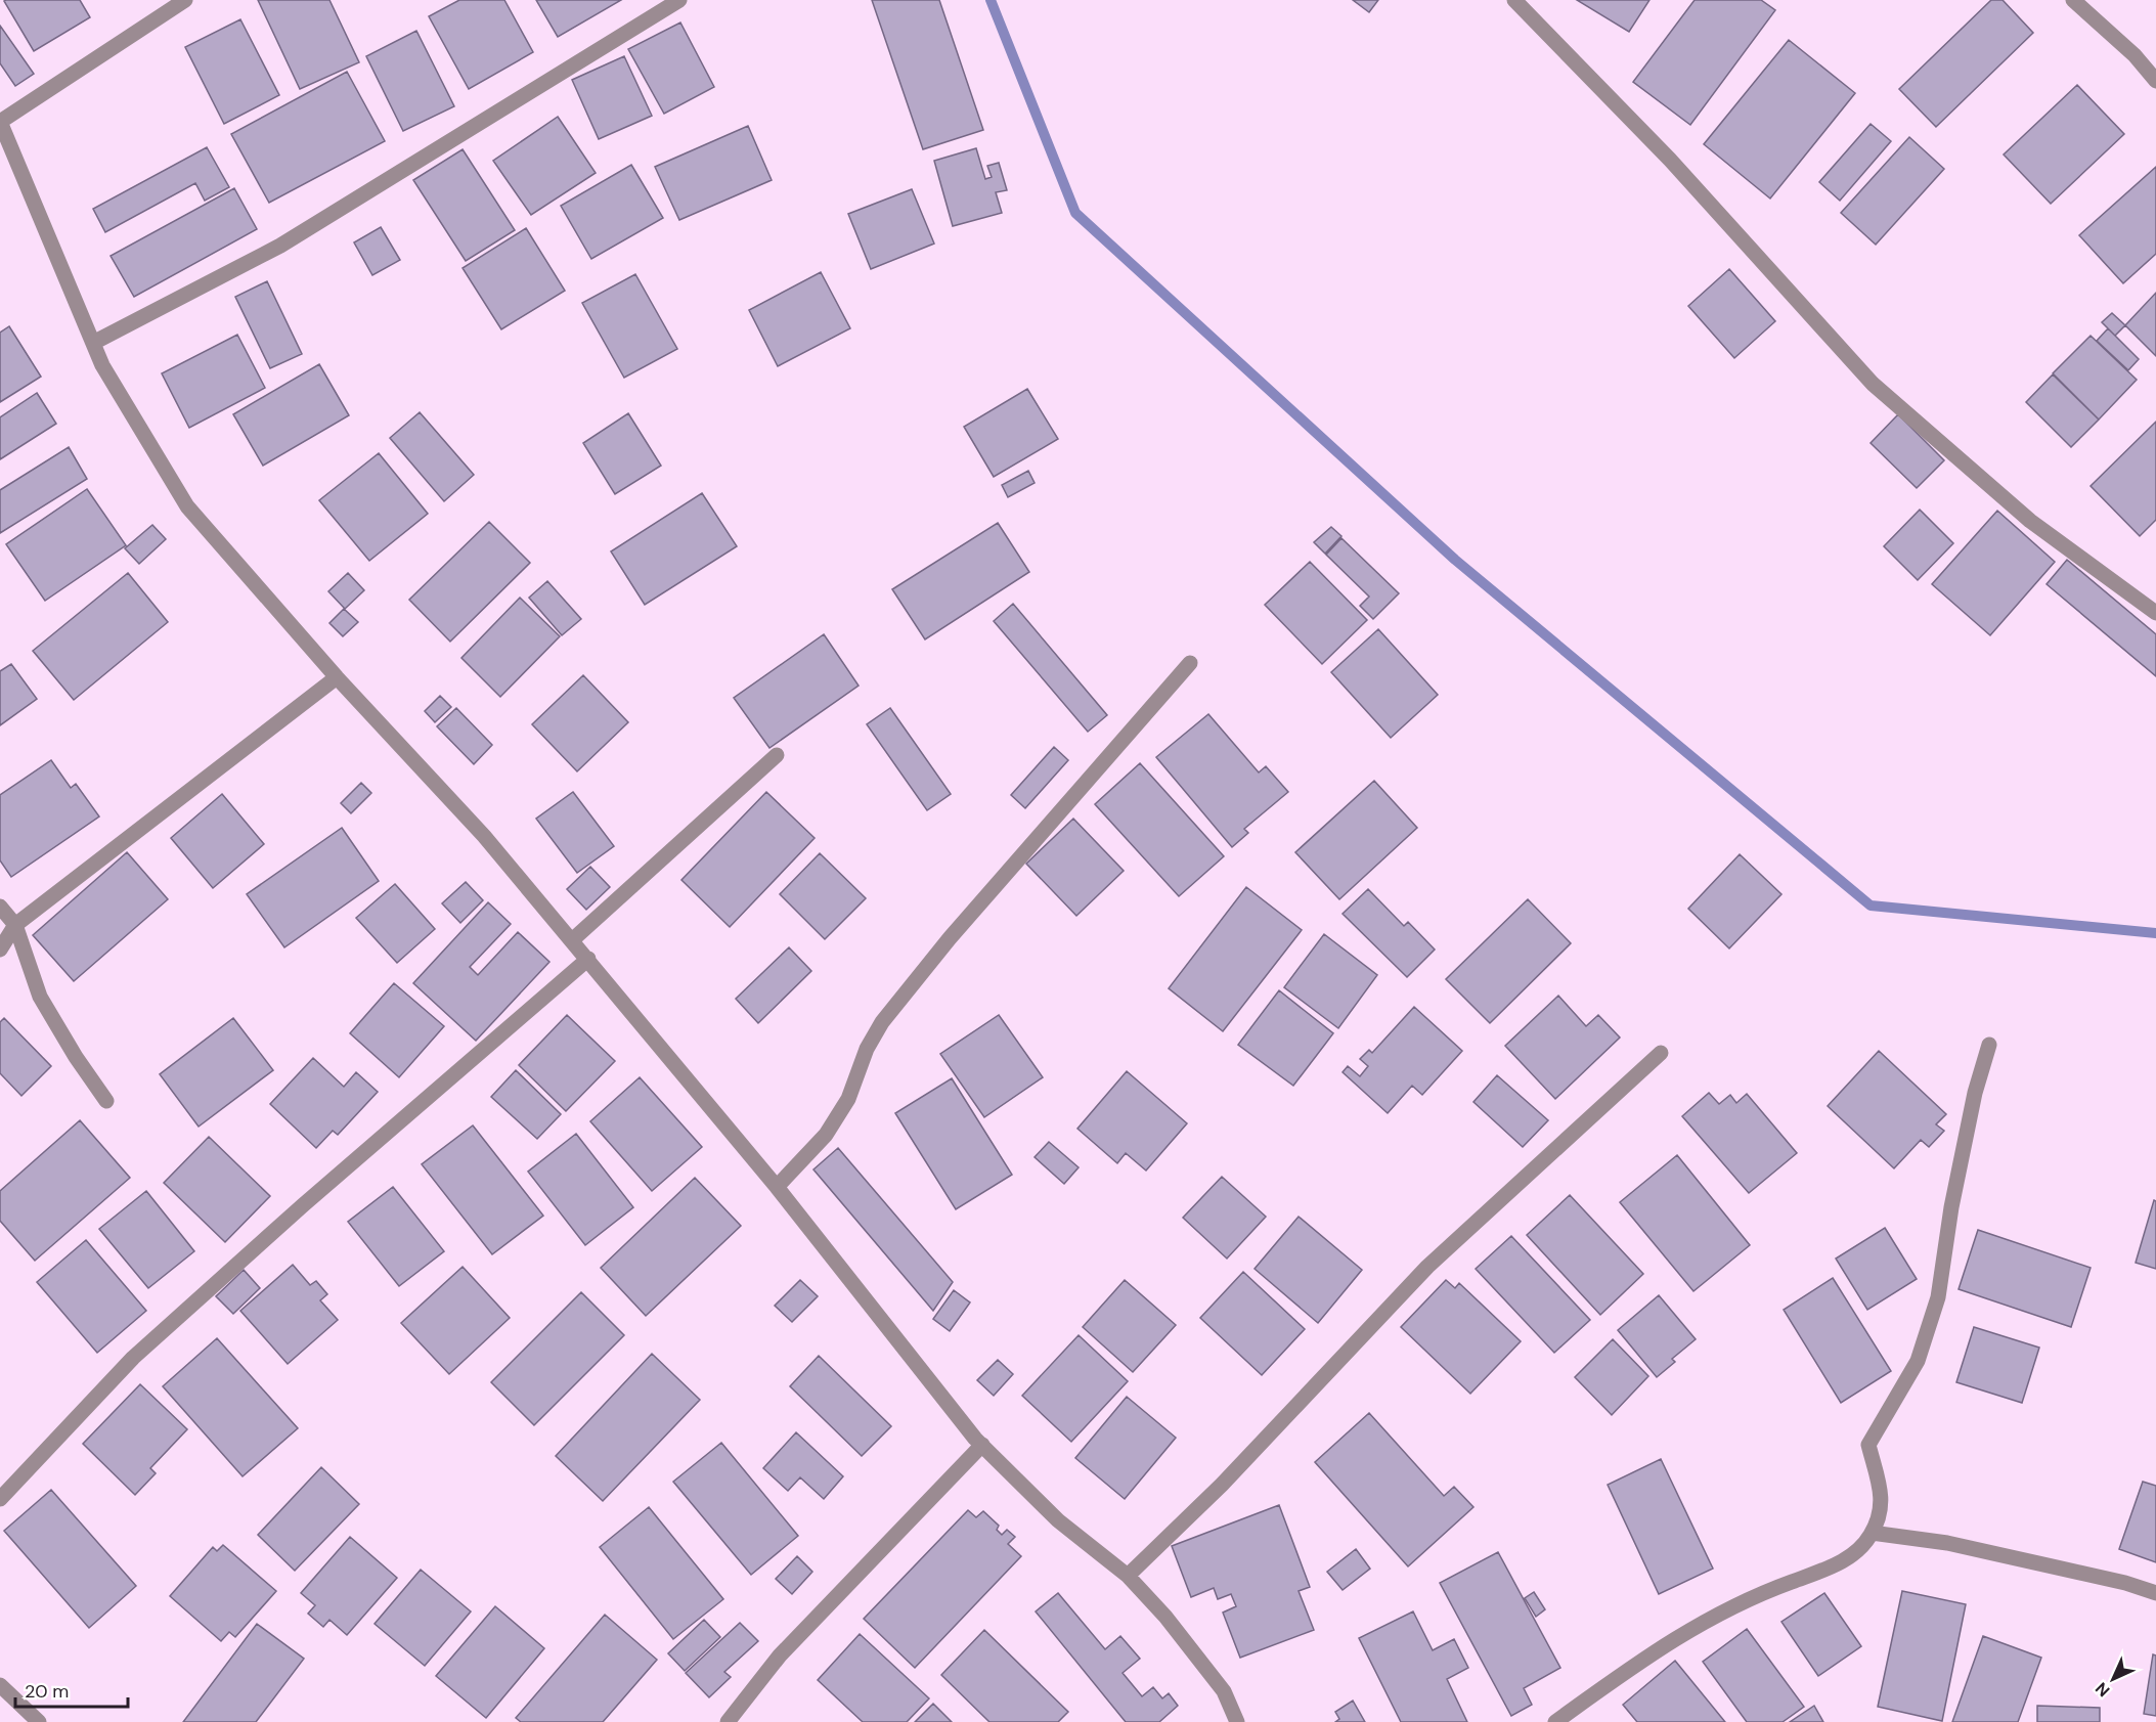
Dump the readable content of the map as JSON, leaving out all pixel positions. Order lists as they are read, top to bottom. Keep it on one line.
{"scale_bar":"20 m","north":"bottom left"}
